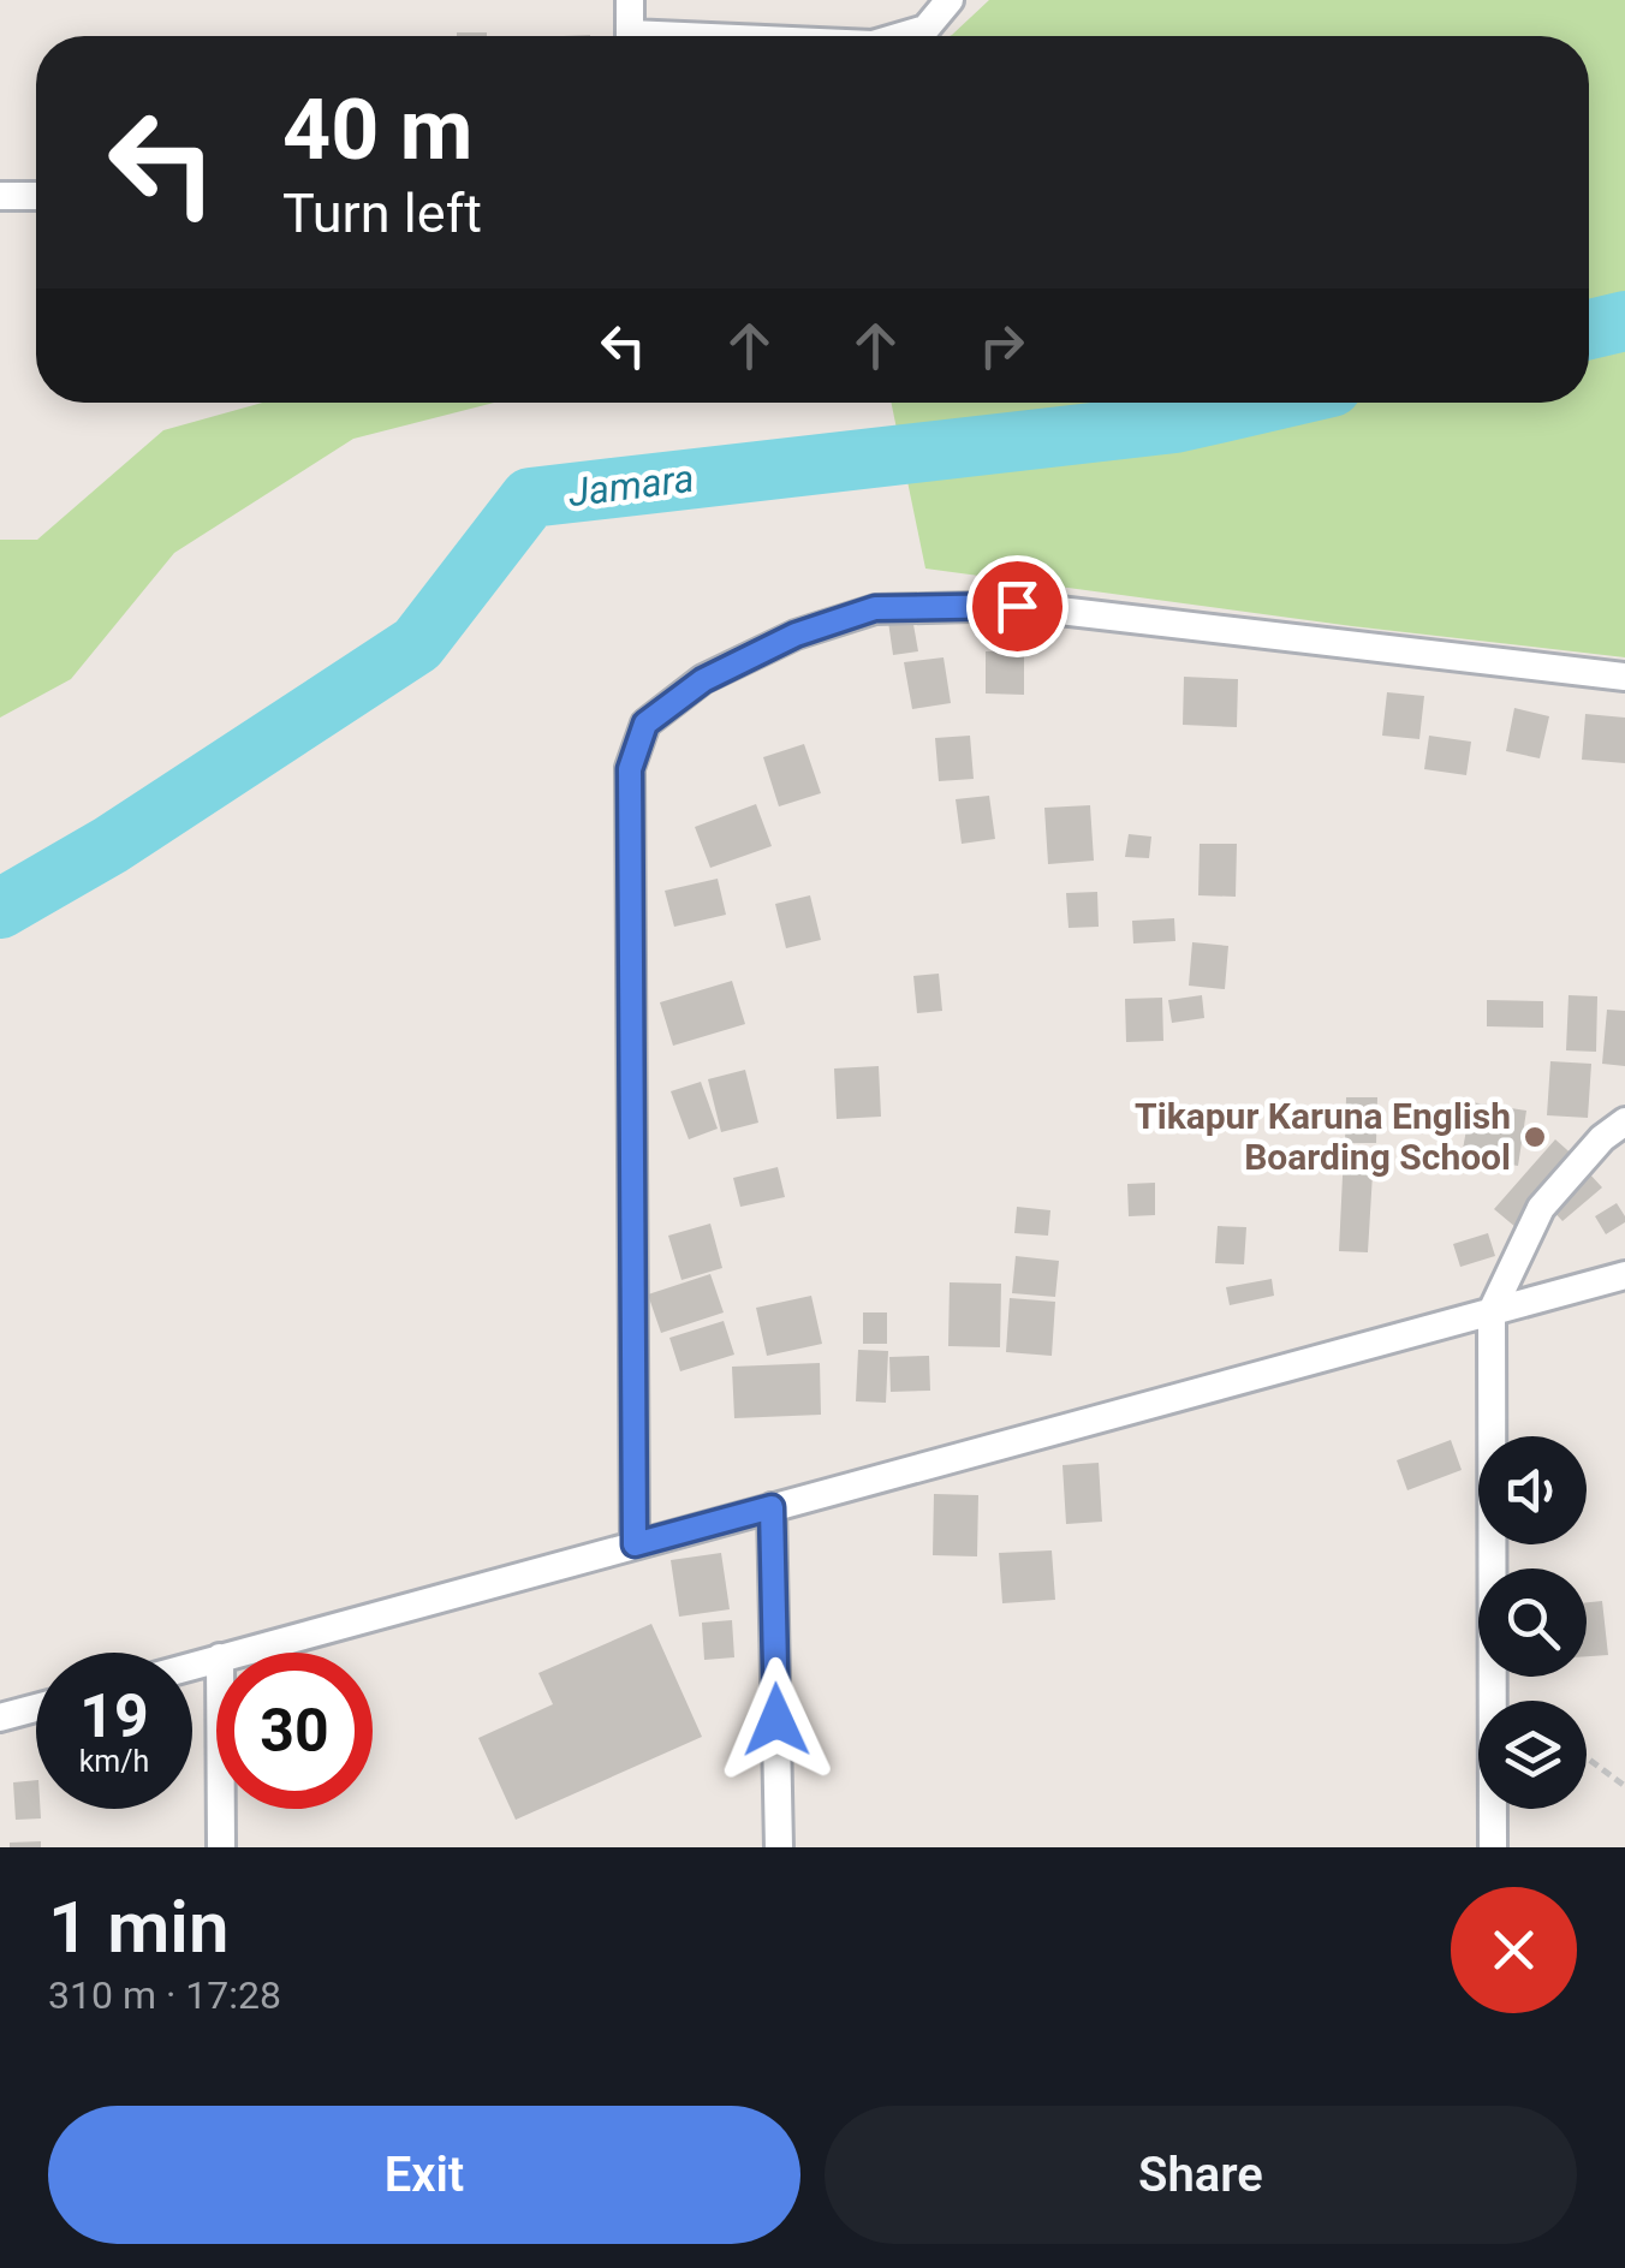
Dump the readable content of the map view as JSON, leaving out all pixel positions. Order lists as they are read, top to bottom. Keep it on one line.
{"water":["Jamara"],"places":["Tikapur Karuna English Boarding School"],"page":{"turn":["40 m","Turn left"],"speed":"19 km/h","limit":"30","heading":["1 min","310 m · 17:28"],"buttons":["Exit","Share"]}}
